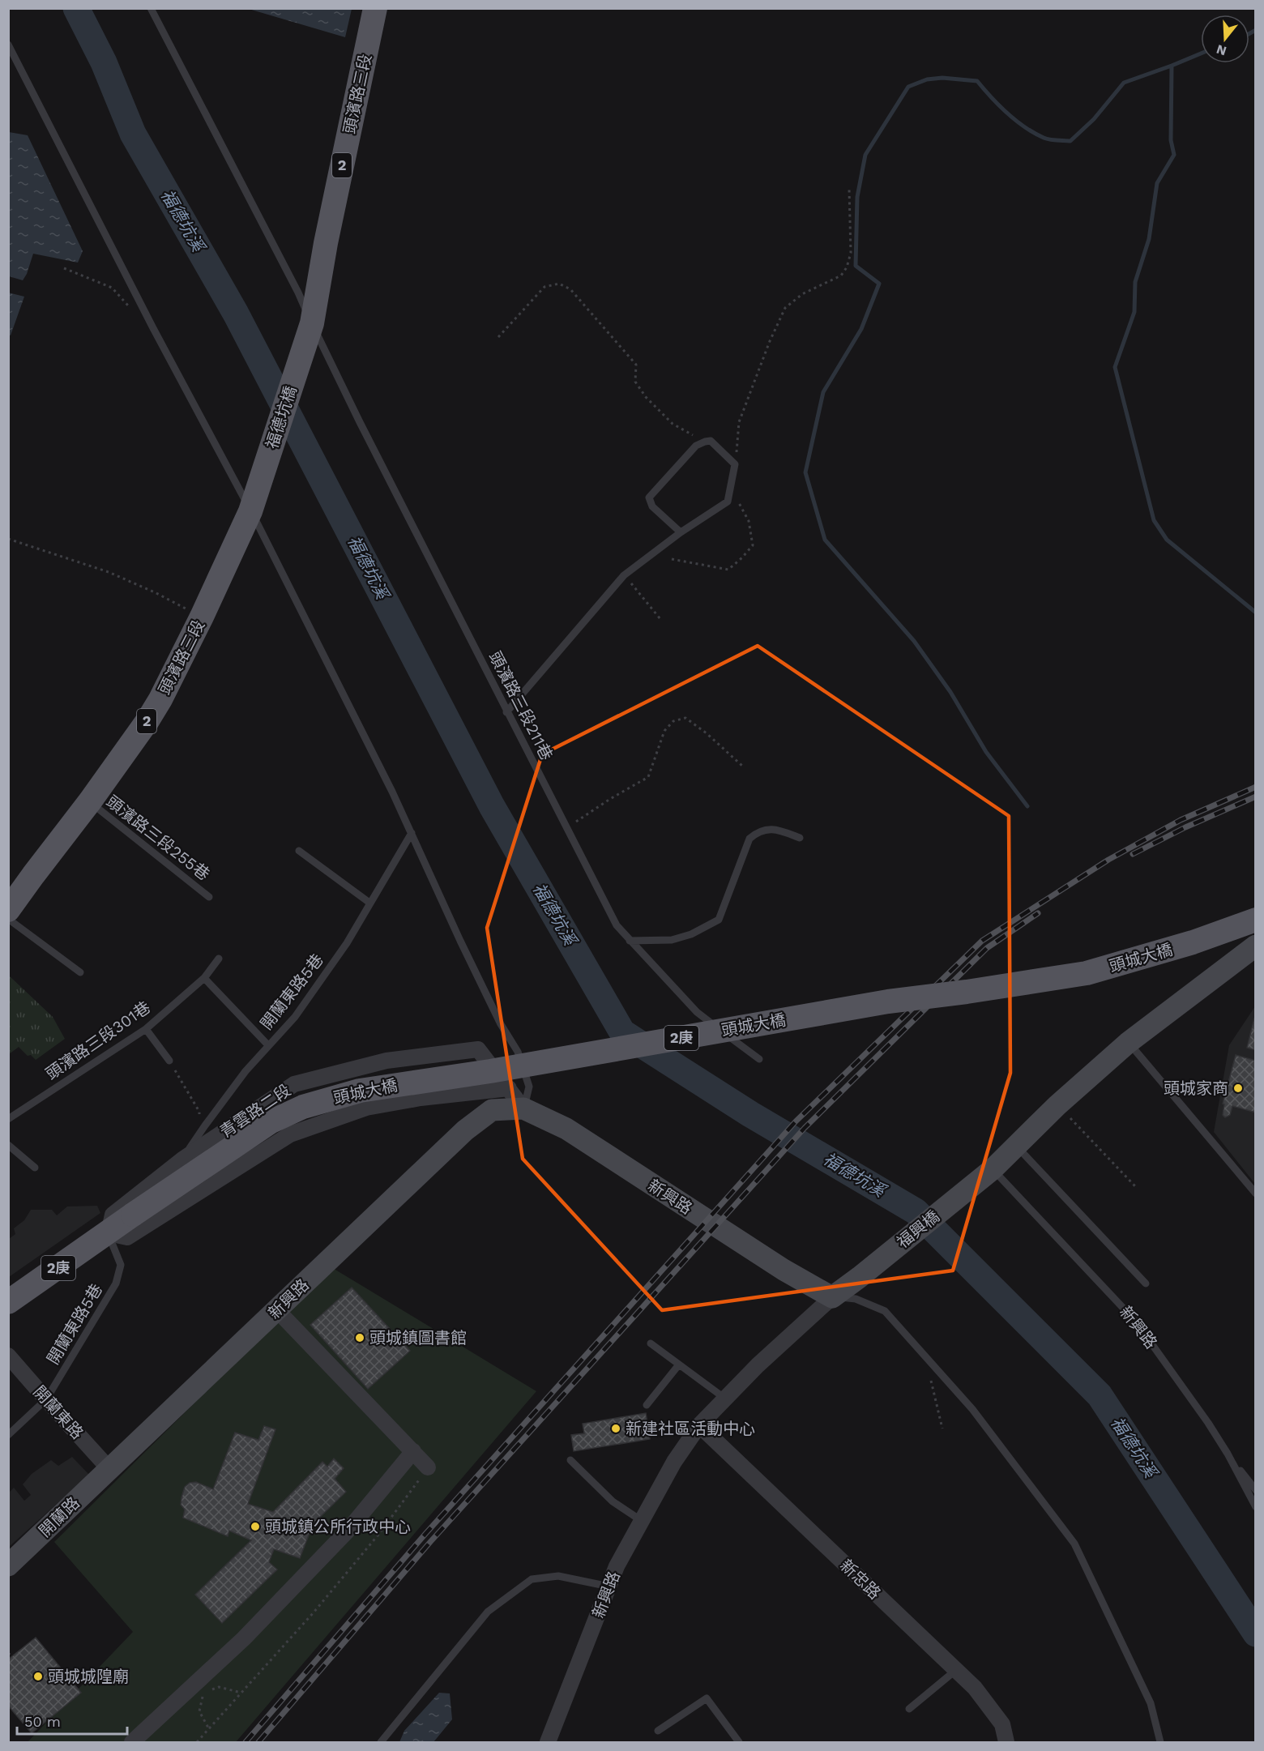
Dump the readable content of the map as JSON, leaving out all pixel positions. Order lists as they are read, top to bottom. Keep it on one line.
{"streets":{"main road":["頭濱路三段","2","福德坑橋","頭城大橋","2庚"],"street":["青雲路二段","新興路","福興橋","開蘭東路","開蘭路","新忠路"],"lane":["頭濱路三段211巷","頭濱路三段255巷","開蘭東路5巷","頭濱路三段301巷"]},"crossings":[["頭濱路三段","福德坑橋"],["頭濱路三段","頭濱路三段211巷"],["頭濱路三段","頭濱路三段255巷"],["福德坑橋","頭濱路三段211巷"],["頭城大橋","開蘭東路5巷"],["頭城大橋","2庚"],["頭城大橋","青雲路二段"],["開蘭東路5巷","2庚"],["開蘭東路5巷","青雲路二段"],["開蘭東路5巷","開蘭東路"],["2庚","青雲路二段"],["青雲路二段","新興路"],["新興路","福興橋"],["新興路","開蘭東路"],["新興路","開蘭路"],["新興路","新忠路"],["開蘭東路","開蘭路"]],"water":["福德坑溪"],"places":["頭城家商","頭城鎮圖書館","新建社區活動中心","頭城鎮公所行政中心","頭城城隍廟"],"scale_bar":"50 m","north":"bottom"}
